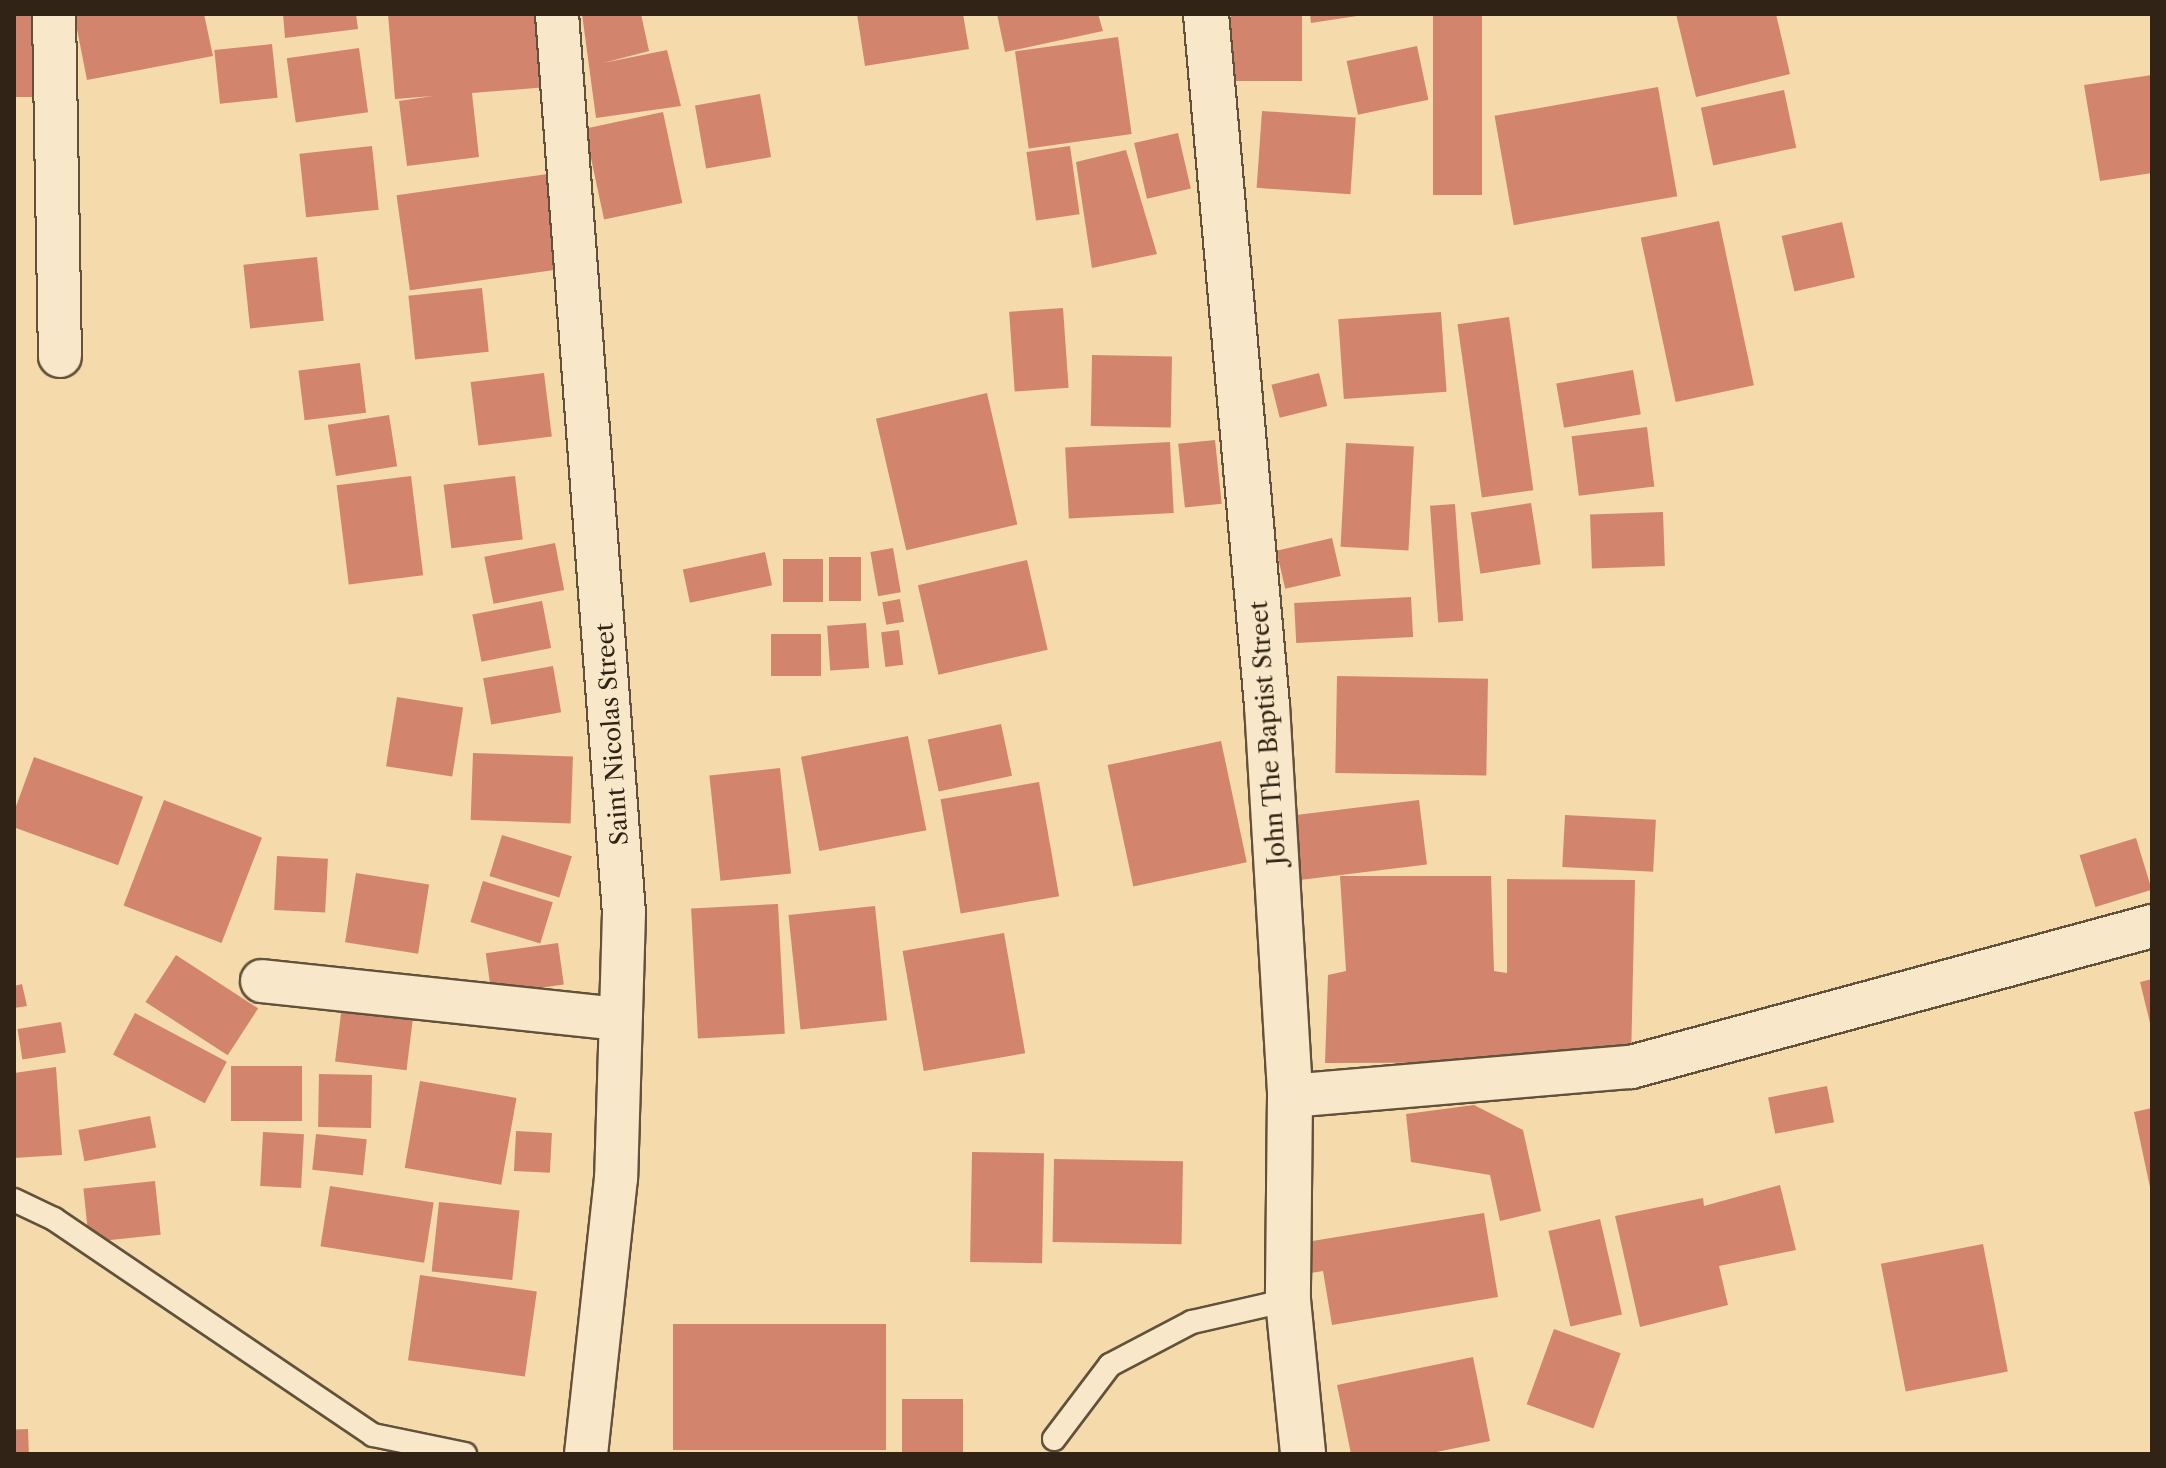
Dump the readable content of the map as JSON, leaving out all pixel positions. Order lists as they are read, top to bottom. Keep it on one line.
{"streets":{"street":["John The Baptist Street","Saint Nicolas Street"]}}
